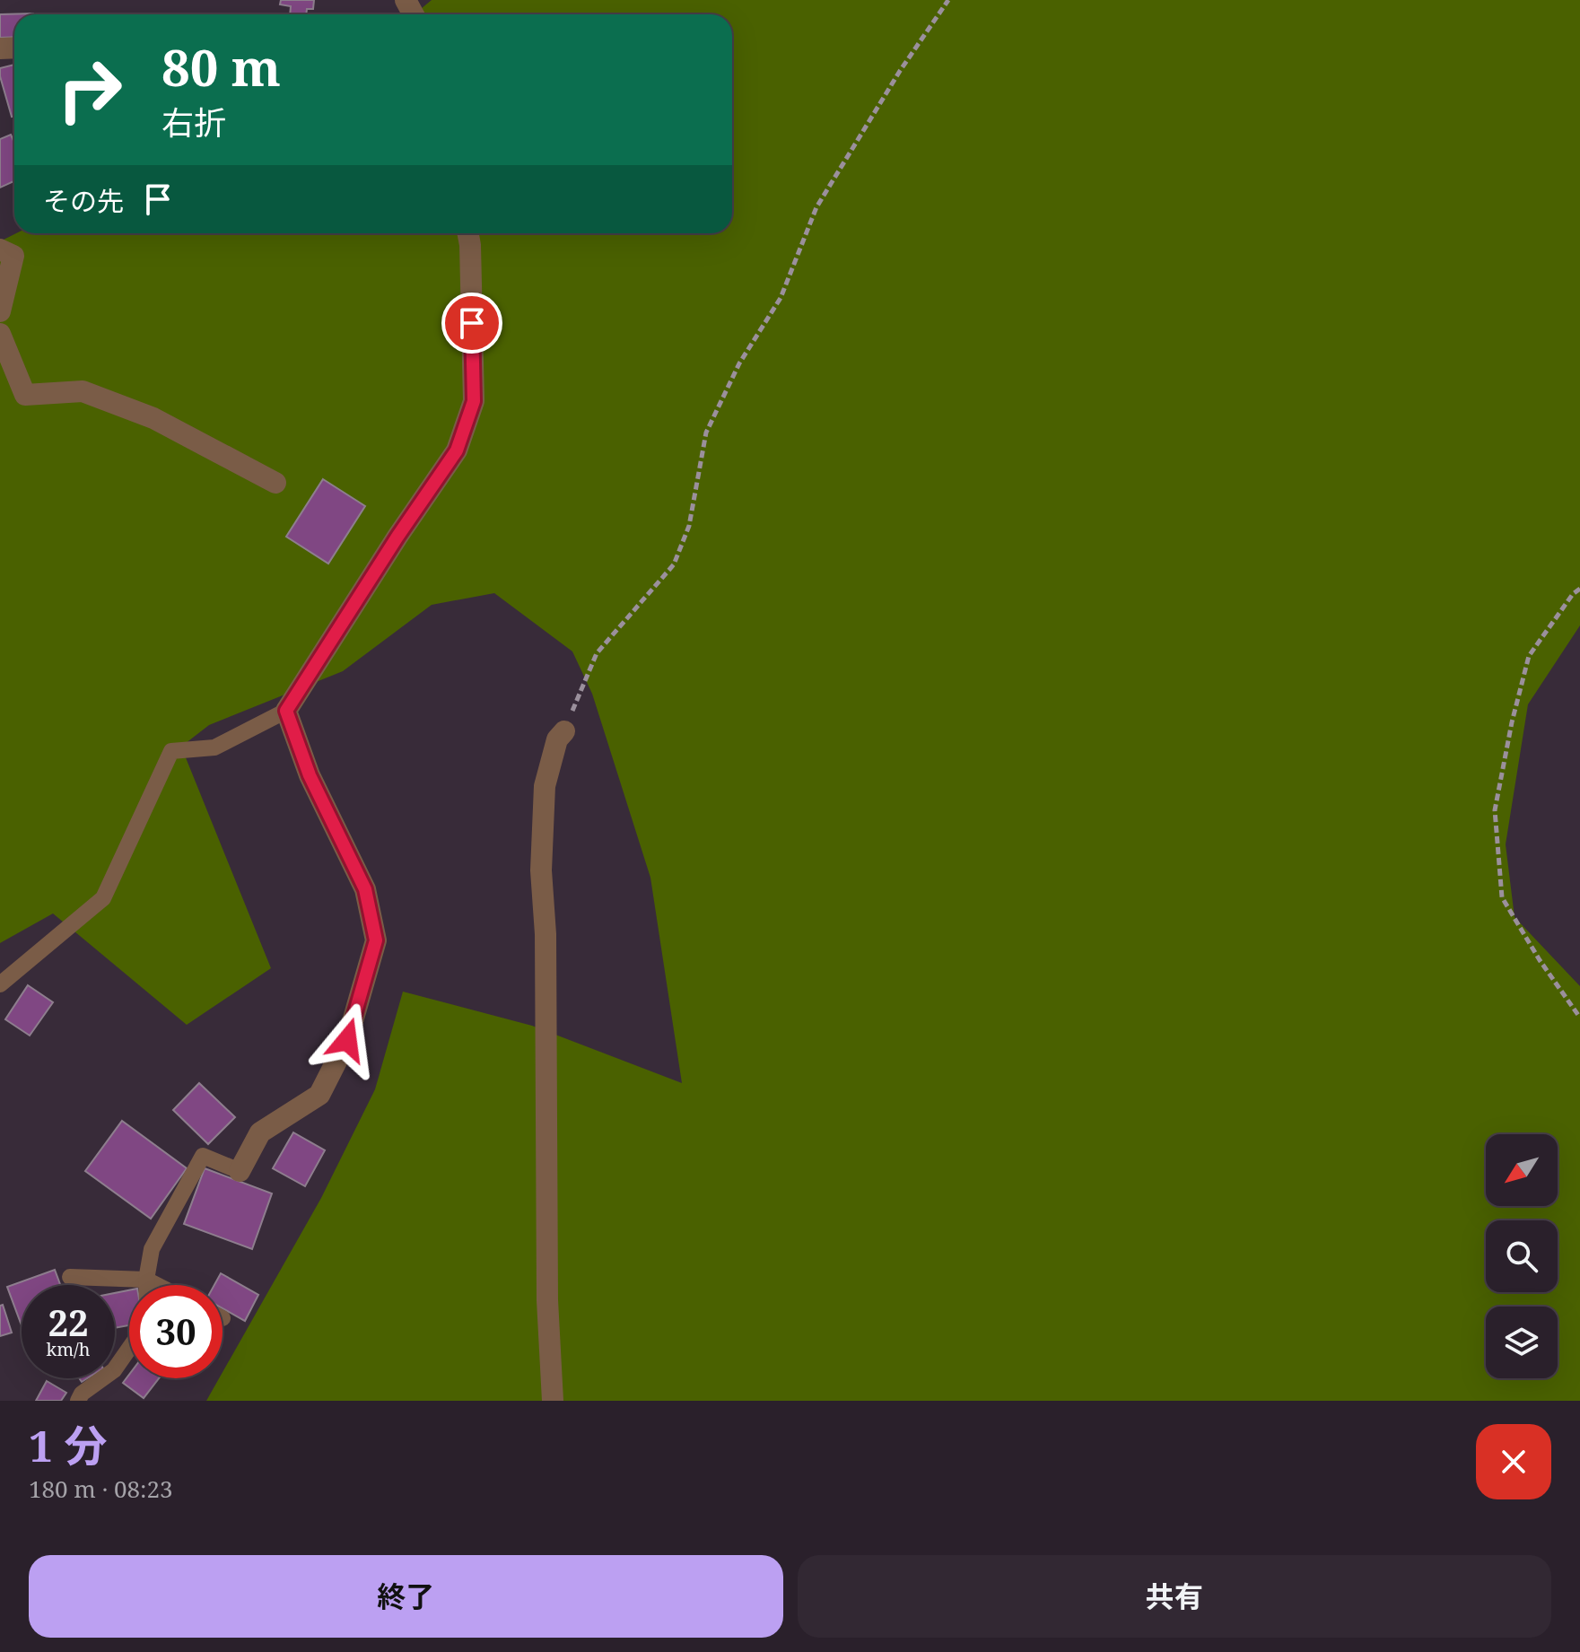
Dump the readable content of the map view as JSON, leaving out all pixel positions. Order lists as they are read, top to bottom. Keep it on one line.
{"north":"bottom left","page":{"turn":["80 m","右折"],"then":"その先","speed":"22 km/h","limit":"30","heading":["1 分","180 m · 08:23"],"buttons":["終了","共有"]}}
